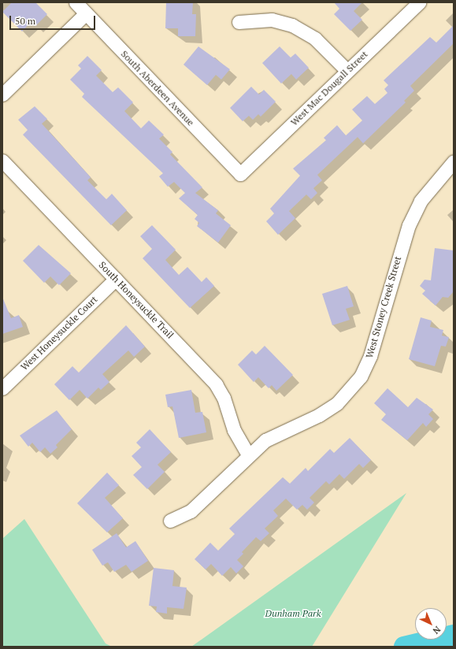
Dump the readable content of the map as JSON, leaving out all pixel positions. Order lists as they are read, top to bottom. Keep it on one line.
{"streets":{"street":["South Aberdeen Avenue","West Mac Dougall Street","South Honeysuckle Trail","West Stoney Creek Street","West Honeysuckle Court"]},"crossings":[["South Aberdeen Avenue","West Mac Dougall Street"],["South Honeysuckle Trail","West Stoney Creek Street"],["South Honeysuckle Trail","West Honeysuckle Court"]],"parks":["Dunham Park"],"scale_bar":"50 m","north":"bottom right"}
